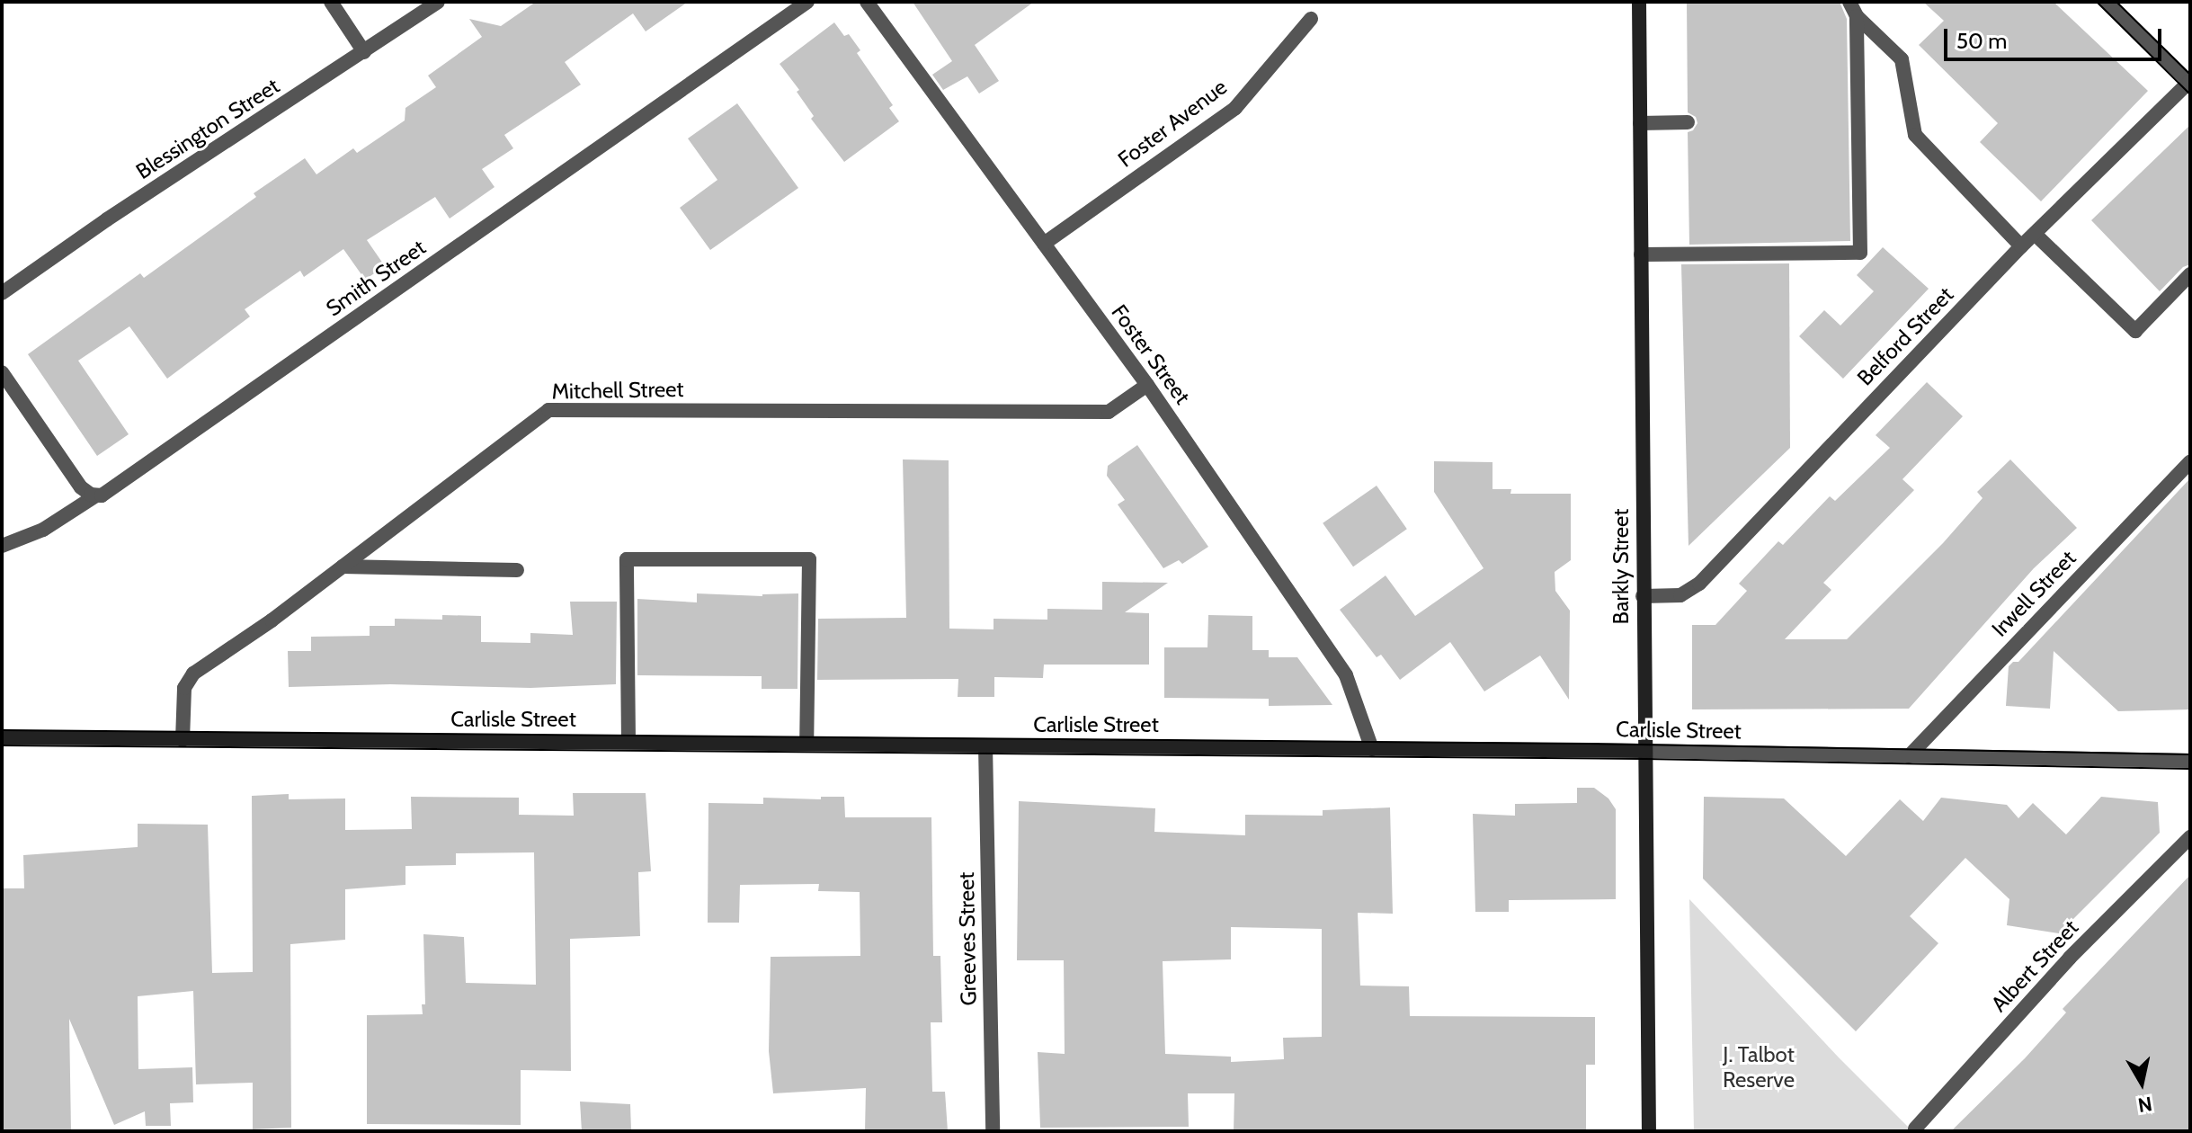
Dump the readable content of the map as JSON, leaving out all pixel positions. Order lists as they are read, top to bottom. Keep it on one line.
{"streets":{"main road":["Barkly Street","Carlisle Street"],"street":["Foster Avenue","Blessington Street","Smith Street","Belford Street","Foster Street","Mitchell Street","Irwell Street","Greeves Street","Albert Street"]},"crossings":[["Foster Avenue","Foster Street"],["Belford Street","Barkly Street"],["Foster Street","Mitchell Street"],["Foster Street","Carlisle Street"],["Mitchell Street","Carlisle Street"],["Barkly Street","Carlisle Street"],["Irwell Street","Carlisle Street"],["Carlisle Street","Greeves Street"]],"parks":["J. Talbot Reserve"],"scale_bar":"50 m","north":"bottom"}
